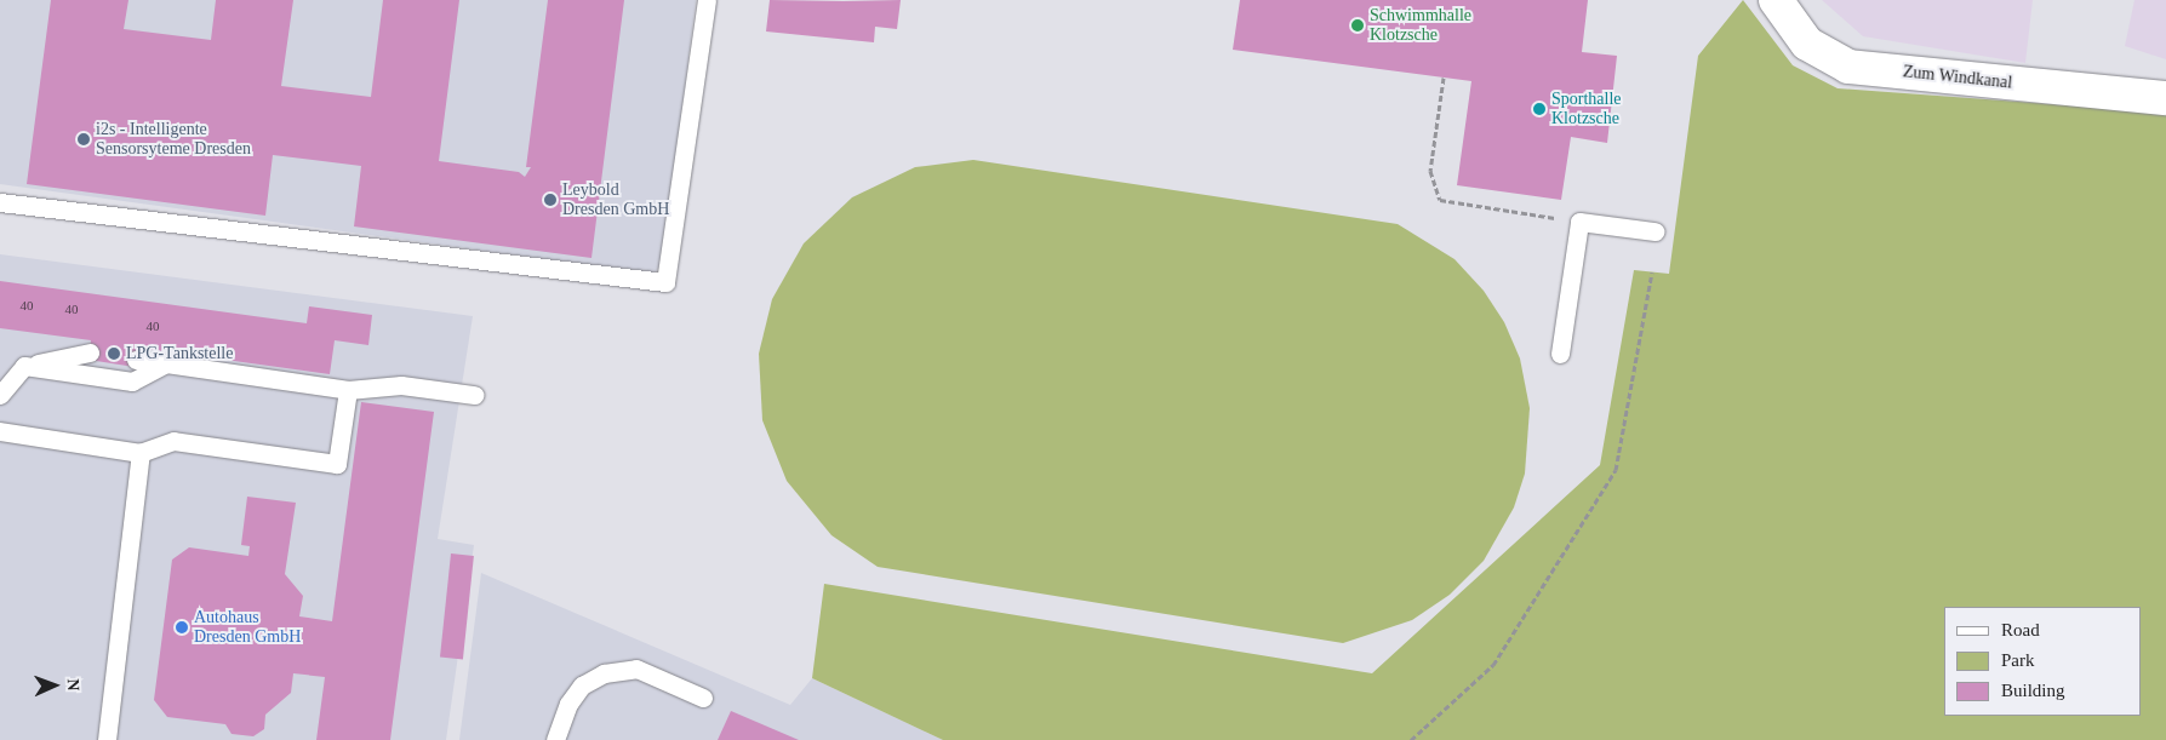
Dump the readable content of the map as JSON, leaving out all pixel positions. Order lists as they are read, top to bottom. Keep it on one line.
{"streets":{"street":["Zum Windkanal"]},"places":["Schwimmhalle Klotzsche","Sporthalle Klotzsche","i2s - Intelligente Sensorsyteme Dresden","Leybold Dresden GmbH","LPG-Tankstelle","Autohaus Dresden GmbH"],"house_numbers":["40","40","40"],"legend":["Road","Park","Building"],"north":"right"}
